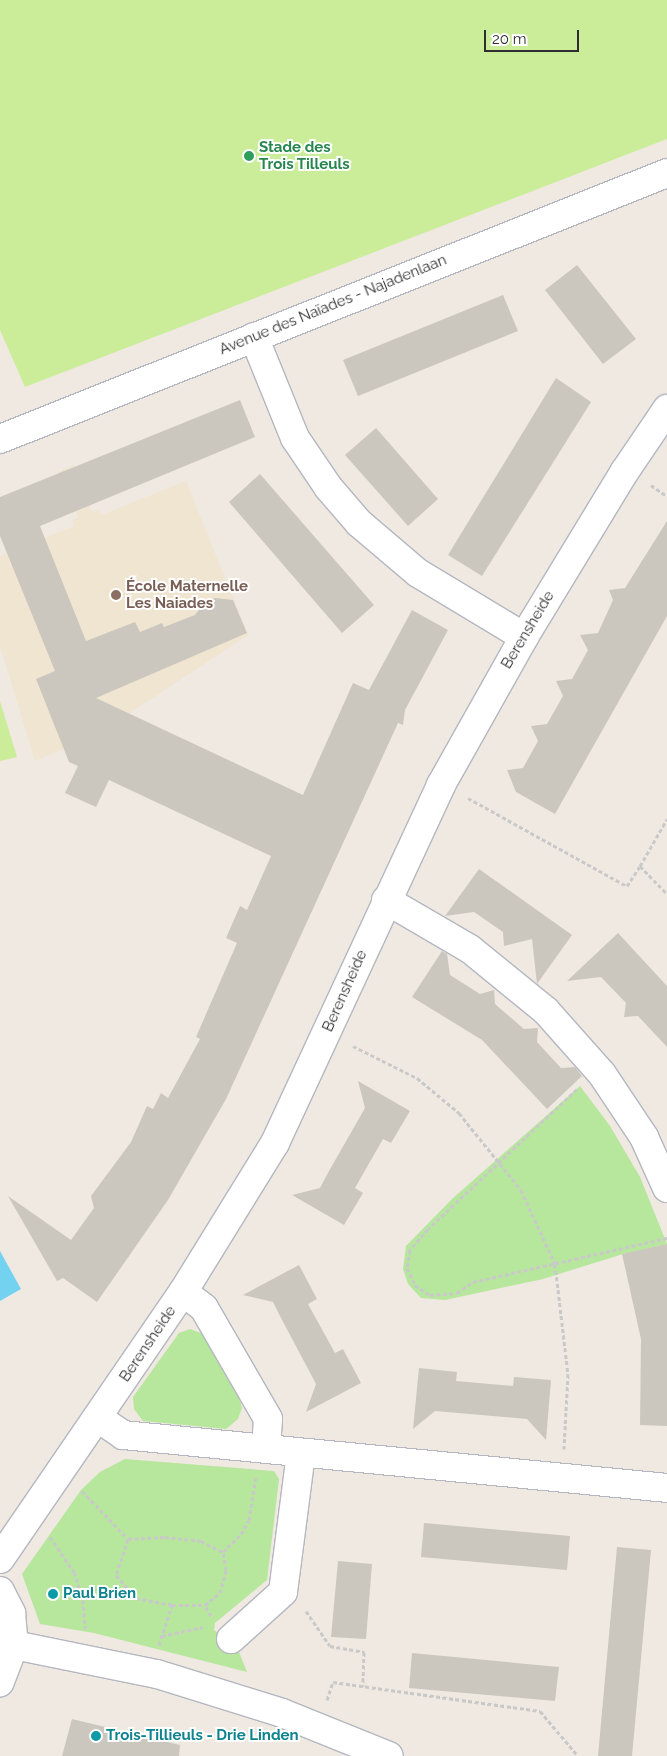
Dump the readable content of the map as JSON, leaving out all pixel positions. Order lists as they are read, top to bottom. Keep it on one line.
{"streets":{"street":["Avenue des Naïades - Najadenlaan","Berensheide"]},"places":["Stade des Trois Tilleuls","École Maternelle Les Naiades","Paul Brien","Trois-Tillieuls - Drie Linden"],"scale_bar":"20 m"}
